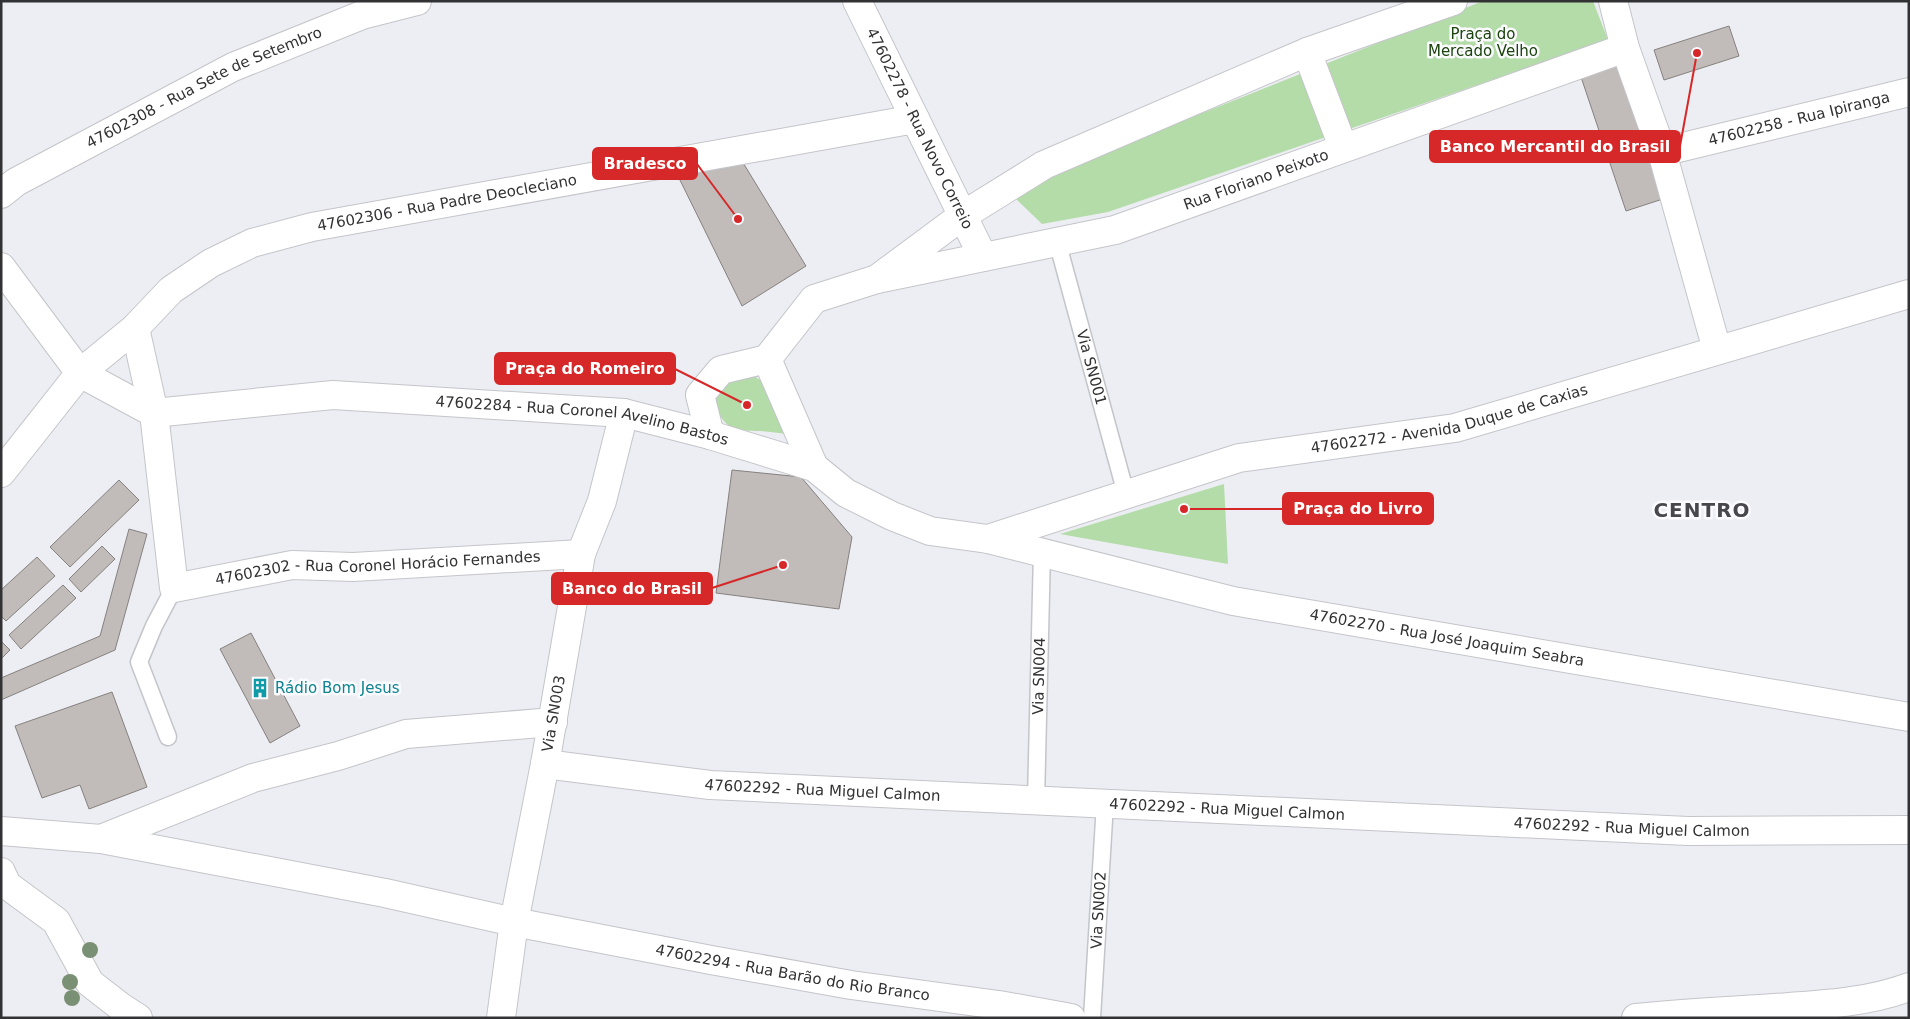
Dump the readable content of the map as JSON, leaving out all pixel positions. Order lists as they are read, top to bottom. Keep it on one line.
{"streets":{"street":["47602308 - Rua Sete de Setembro","47602258 - Rua Ipiranga","47602278 - Rua Novo Correio","Rua Floriano Peixoto","47602306 - Rua Padre Deocleciano","47602272 - Avenida Duque de Caxias","47602284 - Rua Coronel Avelino Bastos","47602302 - Rua Coronel Horácio Fernandes","47602270 - Rua José Joaquim Seabra","Via SN003","47602292 - Rua Miguel Calmon","47602294 - Rua Barão do Rio Branco"],"lane":["Via SN001","Via SN004","Via SN002"]},"crossings":[["47602278 - Rua Novo Correio","Rua Floriano Peixoto"],["47602278 - Rua Novo Correio","47602306 - Rua Padre Deocleciano"],["Rua Floriano Peixoto","Via SN001"],["Via SN001","47602272 - Avenida Duque de Caxias"],["47602272 - Avenida Duque de Caxias","47602284 - Rua Coronel Avelino Bastos"],["47602272 - Avenida Duque de Caxias","47602270 - Rua José Joaquim Seabra"],["47602284 - Rua Coronel Avelino Bastos","47602270 - Rua José Joaquim Seabra"],["47602284 - Rua Coronel Avelino Bastos","Via SN003"],["47602302 - Rua Coronel Horácio Fernandes","Via SN003"],["47602270 - Rua José Joaquim Seabra","Via SN004"],["Via SN004","47602292 - Rua Miguel Calmon"],["Via SN003","47602292 - Rua Miguel Calmon"],["Via SN003","47602294 - Rua Barão do Rio Branco"],["47602292 - Rua Miguel Calmon","Via SN002"]],"districts":["CENTRO"],"parks":["Praça do Mercado Velho"],"places":{"other":["Banco Mercantil do Brasil","Bradesco","Praça do Romeiro","Praça do Livro","Banco do Brasil"],"building":["Rádio Bom Jesus"]}}
